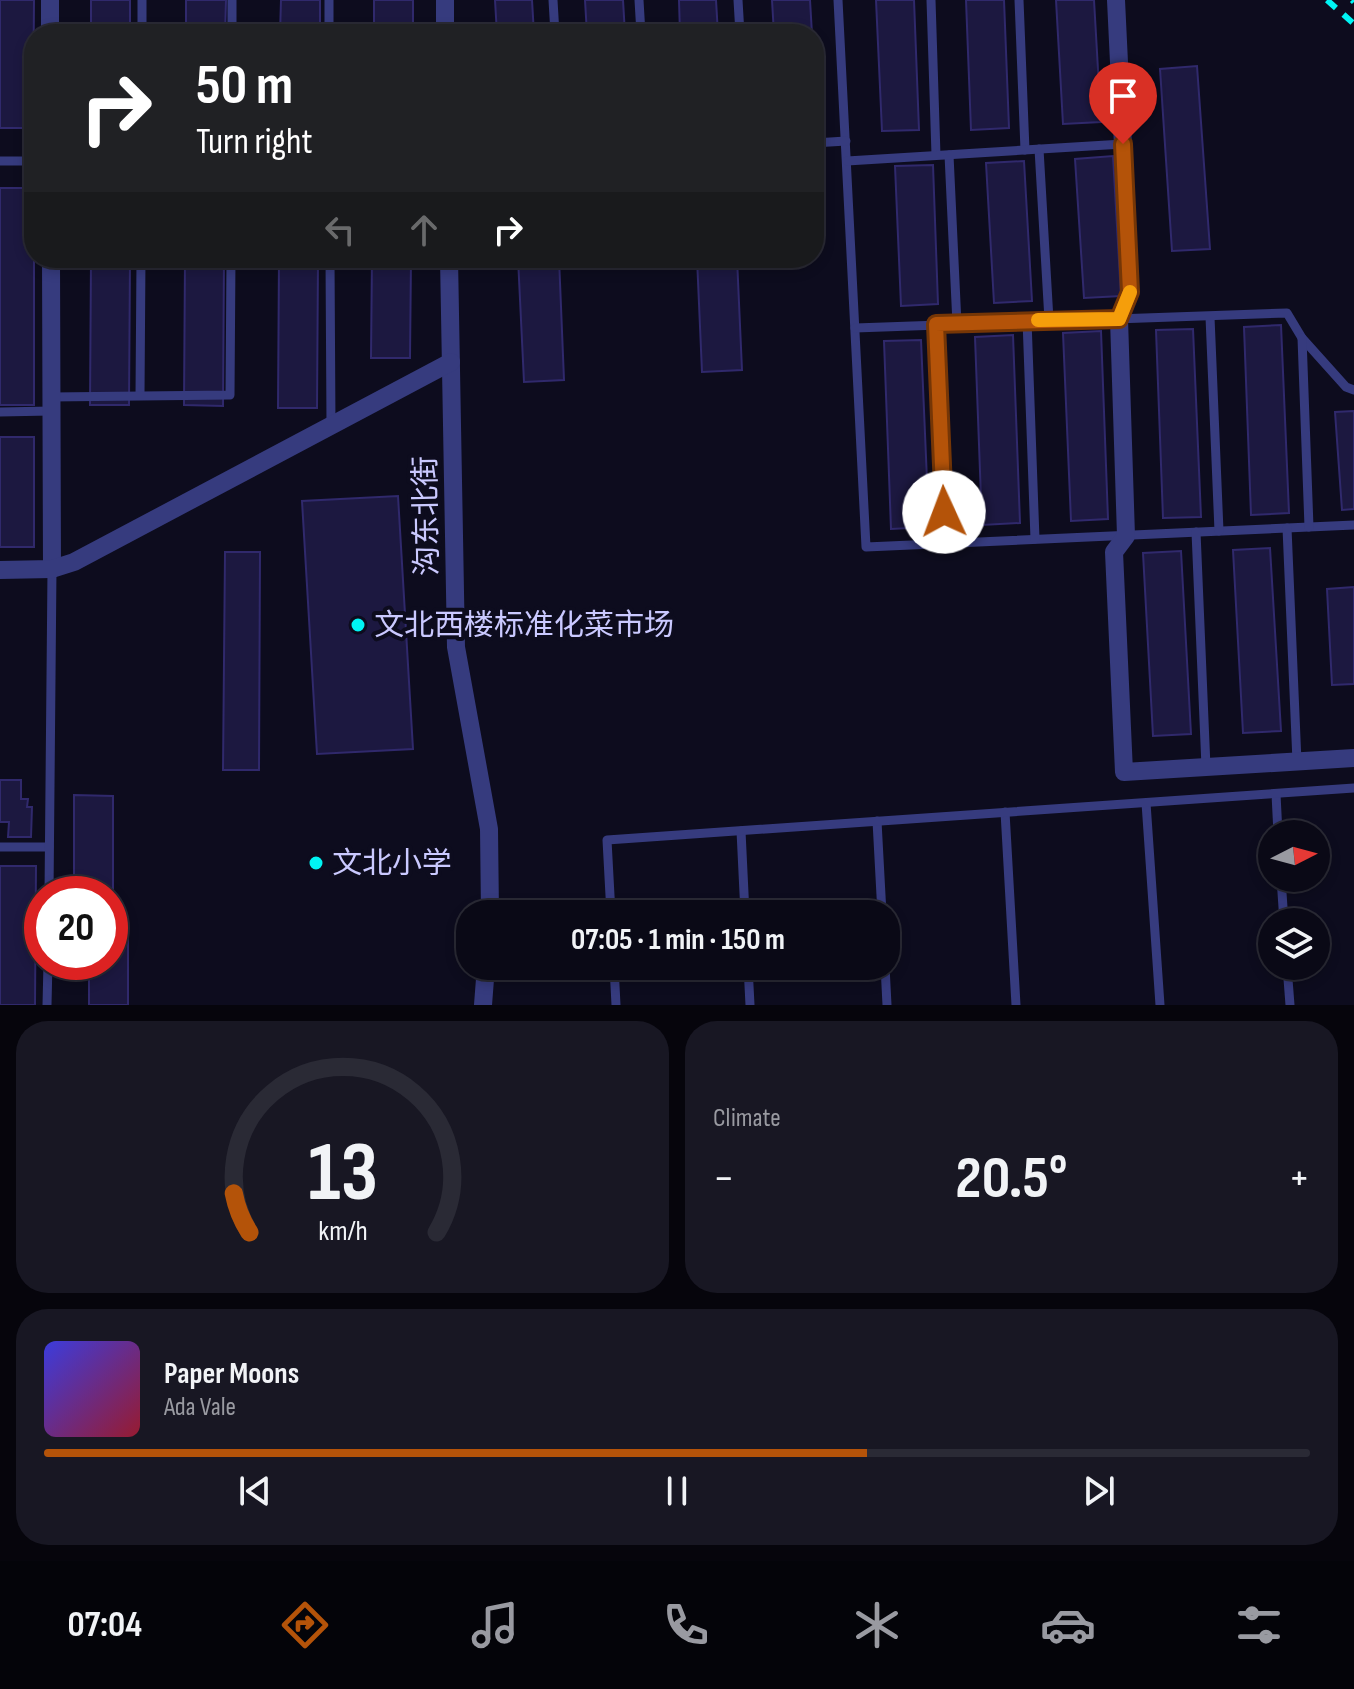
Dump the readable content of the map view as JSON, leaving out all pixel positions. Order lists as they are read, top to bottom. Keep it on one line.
{"streets":{"street":["沟东北街"]},"places":["文北西楼标准化菜市场","文北小学"],"north":"right","page":{"turn":["50 m","Turn right"],"limit":"20","trip":"07:05 · 1 min · 150 m","tile":"Climate","heat":["−","20.5°","+"],"song":["Paper Moons","Ada Vale"],"tabs":"07:04","gauge":["13","km/h"]}}
